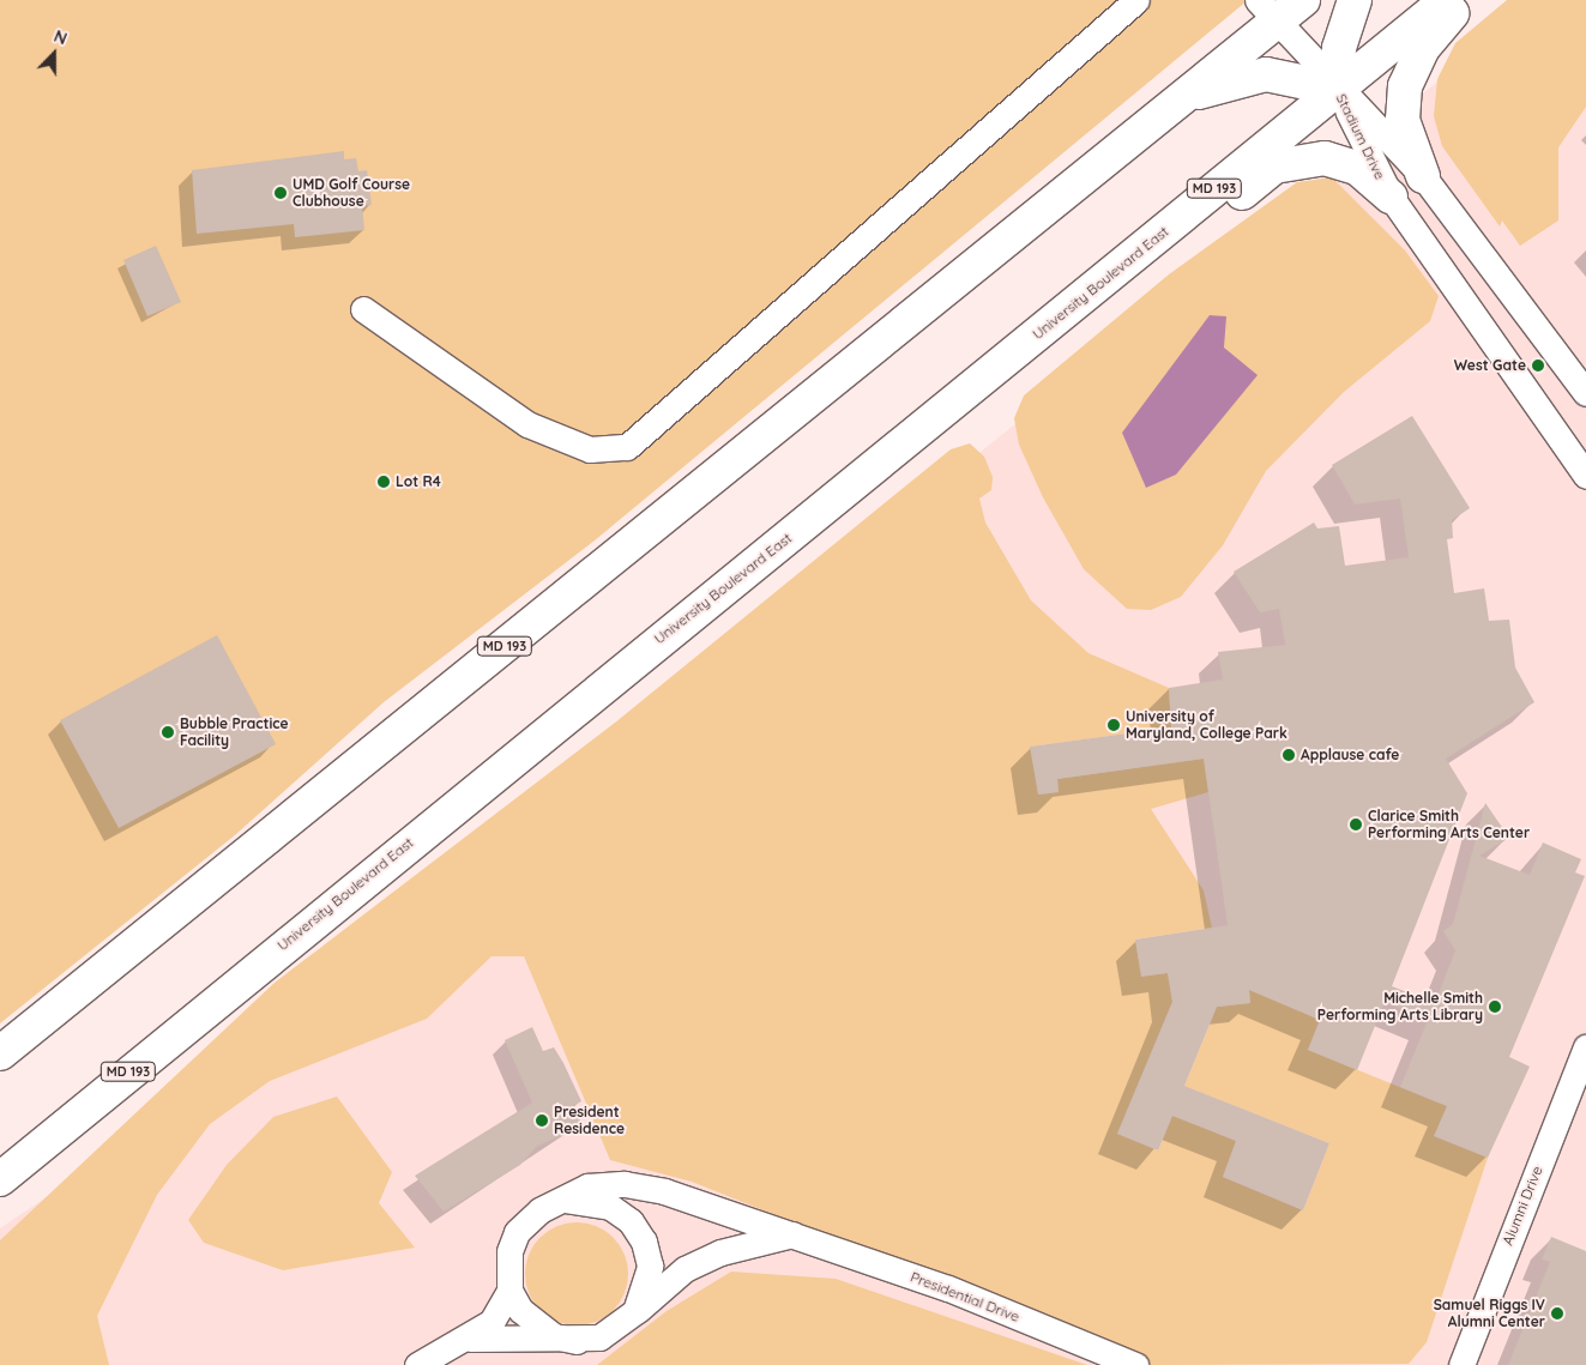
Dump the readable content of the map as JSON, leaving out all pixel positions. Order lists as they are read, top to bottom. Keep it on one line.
{"streets":{"main road":["MD 193","University Boulevard East"],"street":["Stadium Drive","Alumni Drive","Presidential Drive"]},"crossings":[["Stadium Drive","University Boulevard East"]],"places":["UMD Golf Course Clubhouse","West Gate","Lot R4","University of Maryland, College Park","Bubble Practice Facility","Applause cafe","Clarice Smith Performing Arts Center","Michelle Smith Performing Arts Library","President Residence","Samuel Riggs IV Alumni Center"],"north":"top"}
